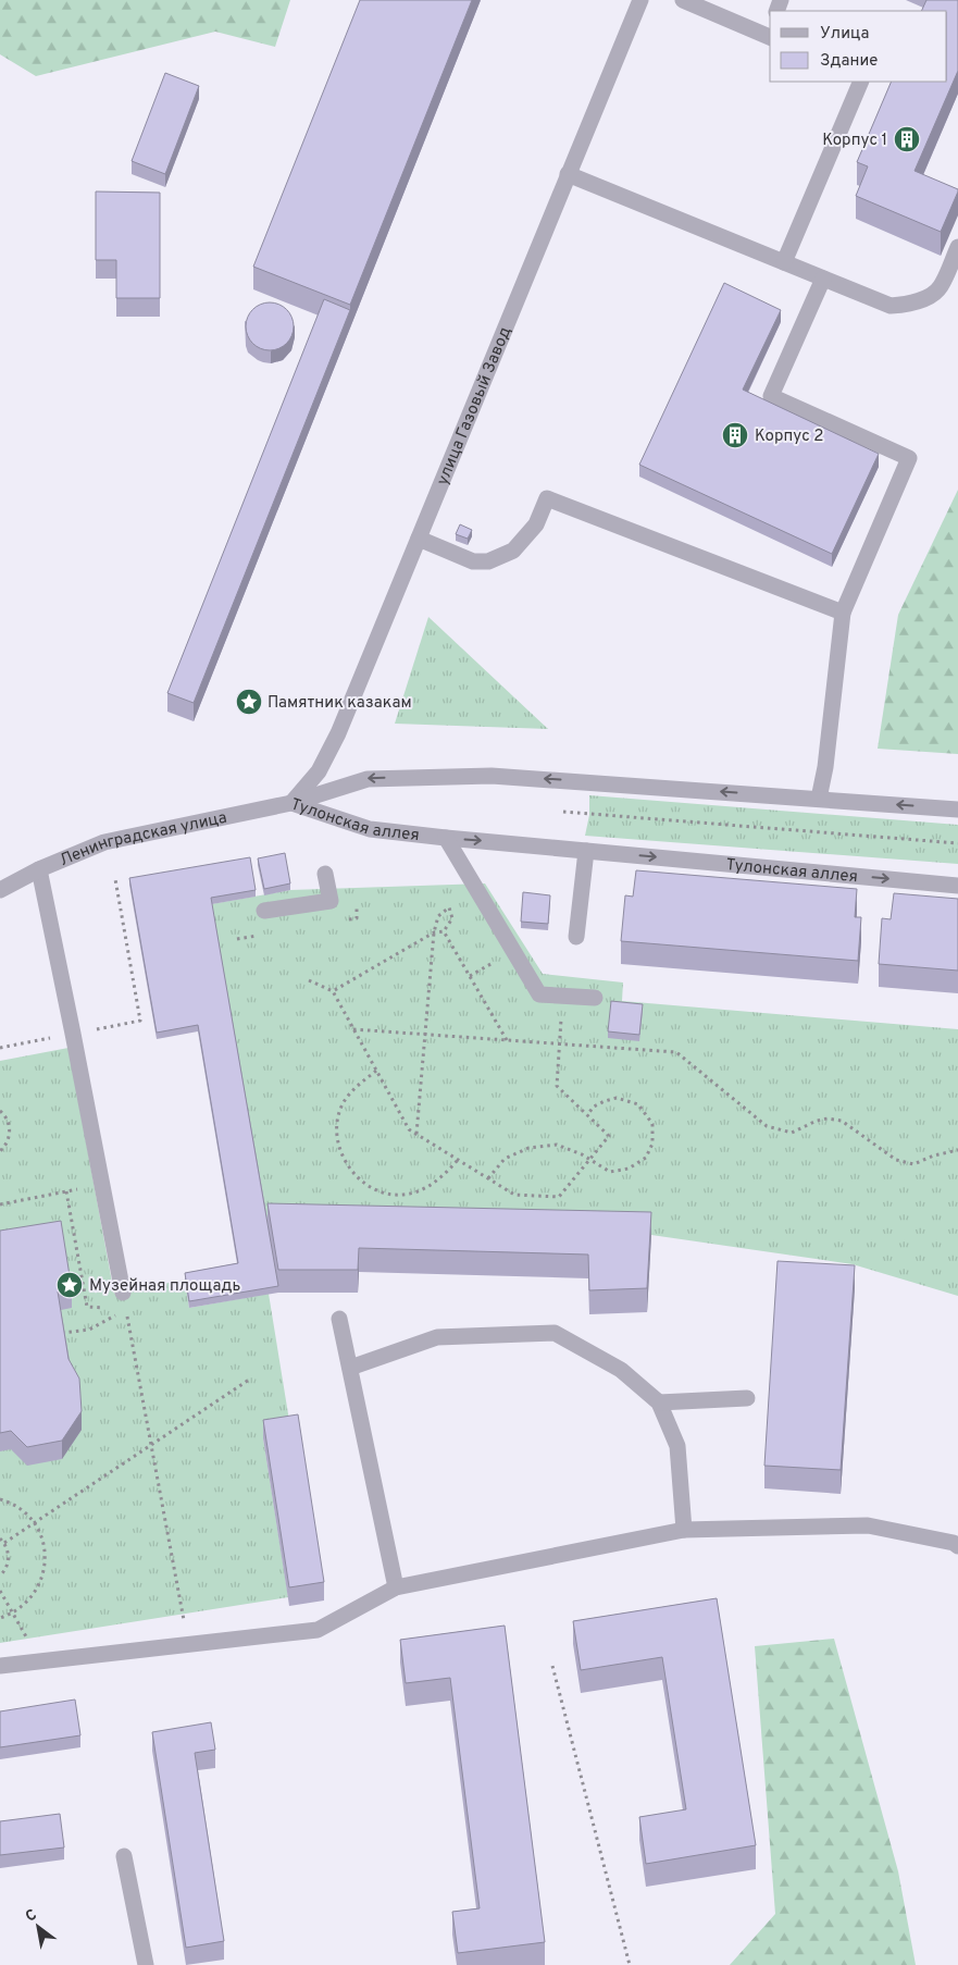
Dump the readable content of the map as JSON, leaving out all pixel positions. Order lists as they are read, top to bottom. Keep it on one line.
{"streets":{"street":["улица Газовый Завод","Тулонская аллея","Ленинградская улица"]},"crossings":[["улица Газовый Завод","Тулонская аллея"],["улица Газовый Завод","Ленинградская улица"],["Тулонская аллея","Ленинградская улица"]],"places":{"building":["Корпус 1","Корпус 2"],"place":["Памятник казакам","Музейная площадь"]},"legend":["Улица","Здание"],"north":"top left"}
